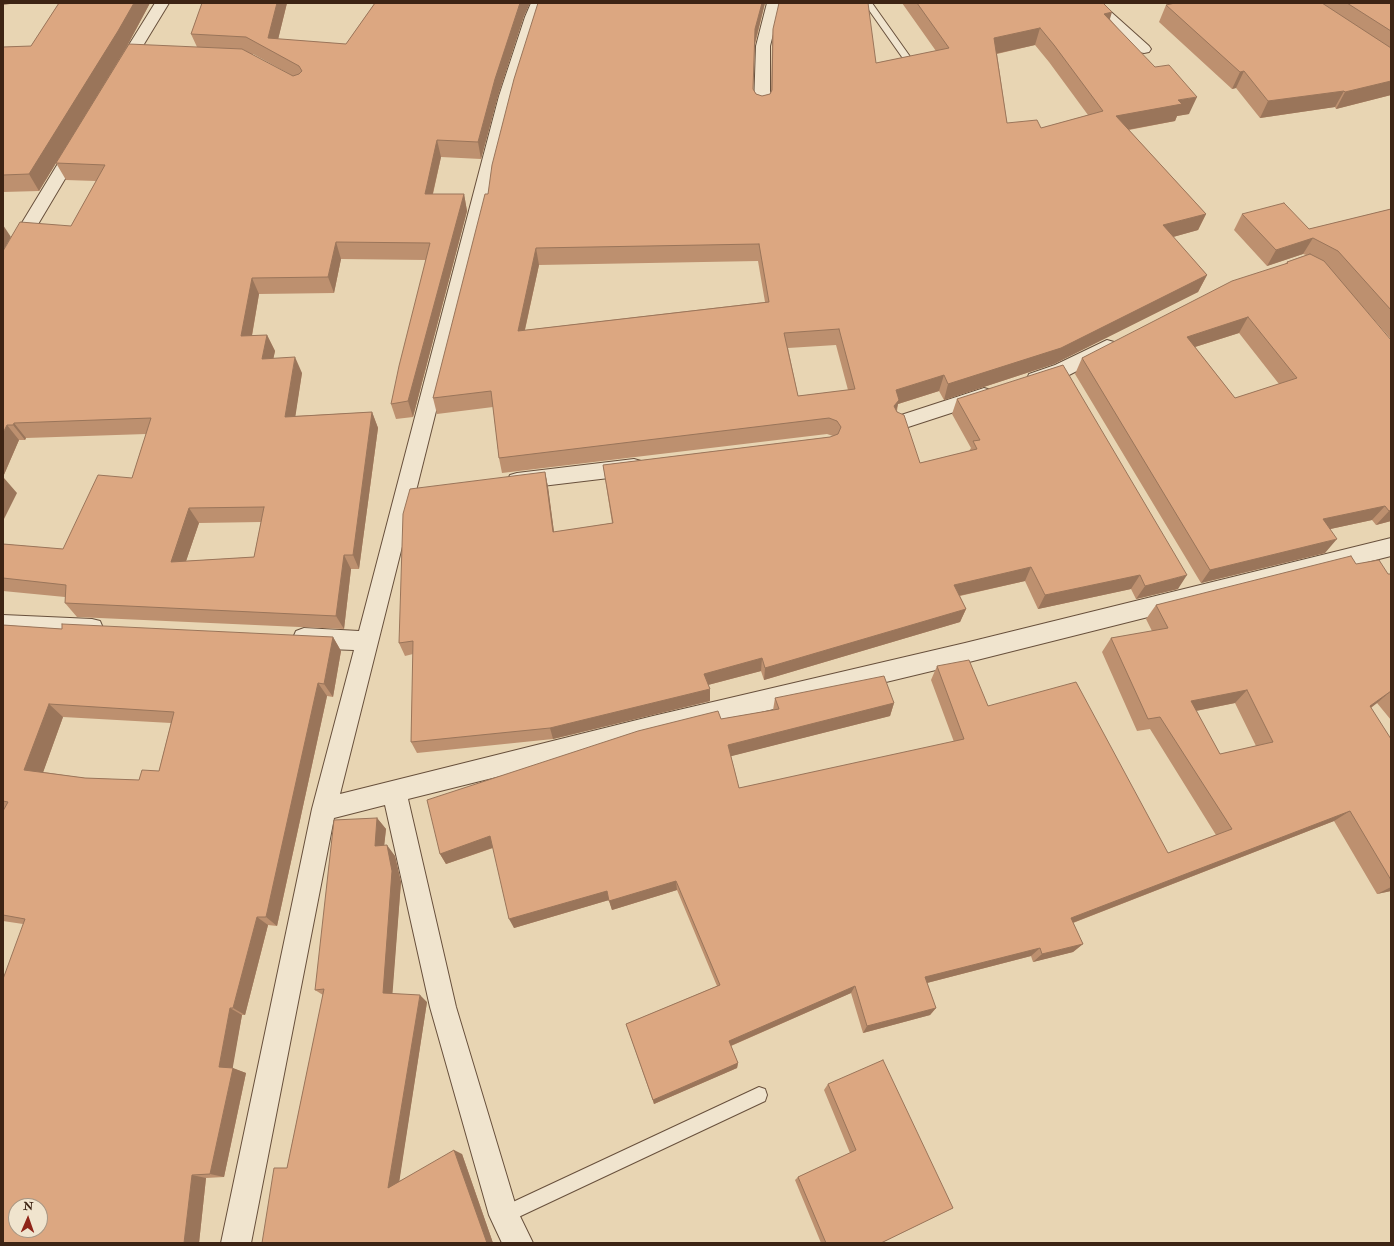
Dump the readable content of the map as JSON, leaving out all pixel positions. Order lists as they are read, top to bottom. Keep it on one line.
{"north":"top"}
